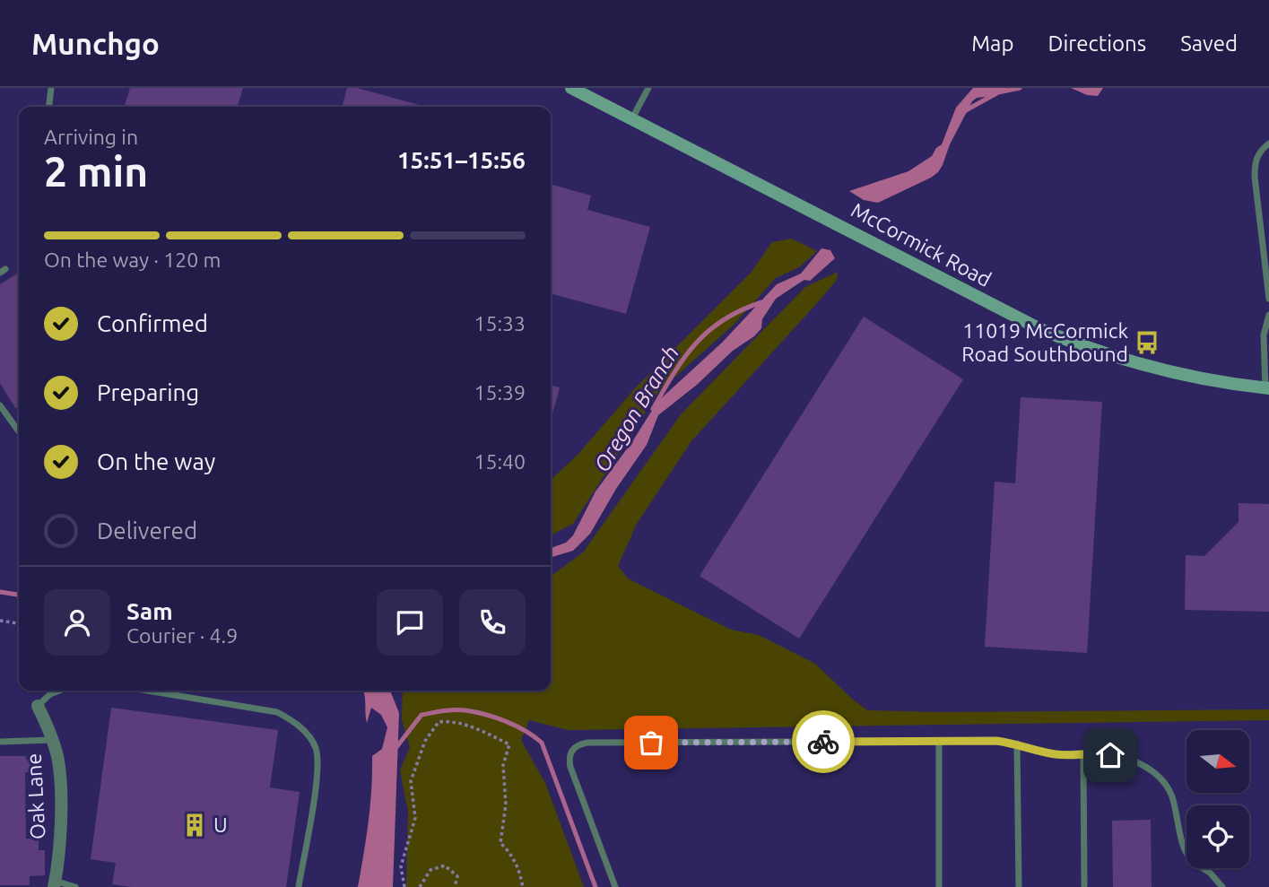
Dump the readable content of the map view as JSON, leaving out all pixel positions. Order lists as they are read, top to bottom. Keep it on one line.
{"streets":{"main road":["McCormick Road"],"street":["Oak Lane"]},"water":["Oregon Branch"],"places":{"bus stop":["11019 McCormick Road Southbound"],"building":["U"]},"north":"right","page":{"header":"Munchgo","nav":["Map","Directions","Saved"],"heading":["2 min","Arriving in","15:51–15:56"],"panel":["Sam","Courier · 4.9"],"bar":"On the way · 120 m","list":[["Confirmed","15:33"],["Preparing","15:39"],["On the way","15:40"],"Delivered"]}}
